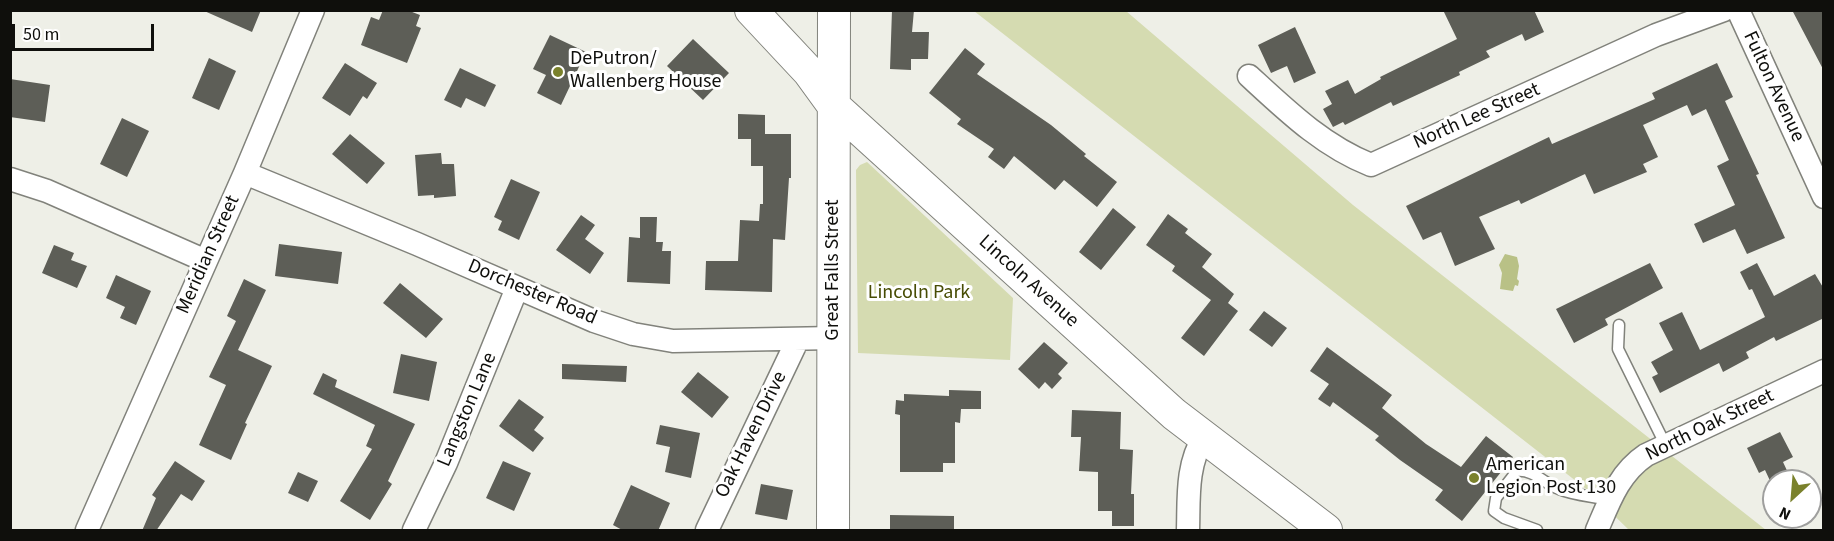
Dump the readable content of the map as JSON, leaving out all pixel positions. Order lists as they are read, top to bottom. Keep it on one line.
{"streets":{"street":["Fulton Avenue","North Lee Street","Meridian Street","Great Falls Street","Lincoln Avenue","Dorchester Road","Langston Lane","North Oak Street","Oak Haven Drive"]},"crossings":[["Meridian Street","Dorchester Road"],["Great Falls Street","Lincoln Avenue"],["Great Falls Street","Dorchester Road"],["Dorchester Road","Langston Lane"],["Dorchester Road","Oak Haven Drive"]],"parks":["Lincoln Park"],"places":["DePutron/ Wallenberg House","American Legion Post 130"],"scale_bar":"50 m","north":"bottom left"}
